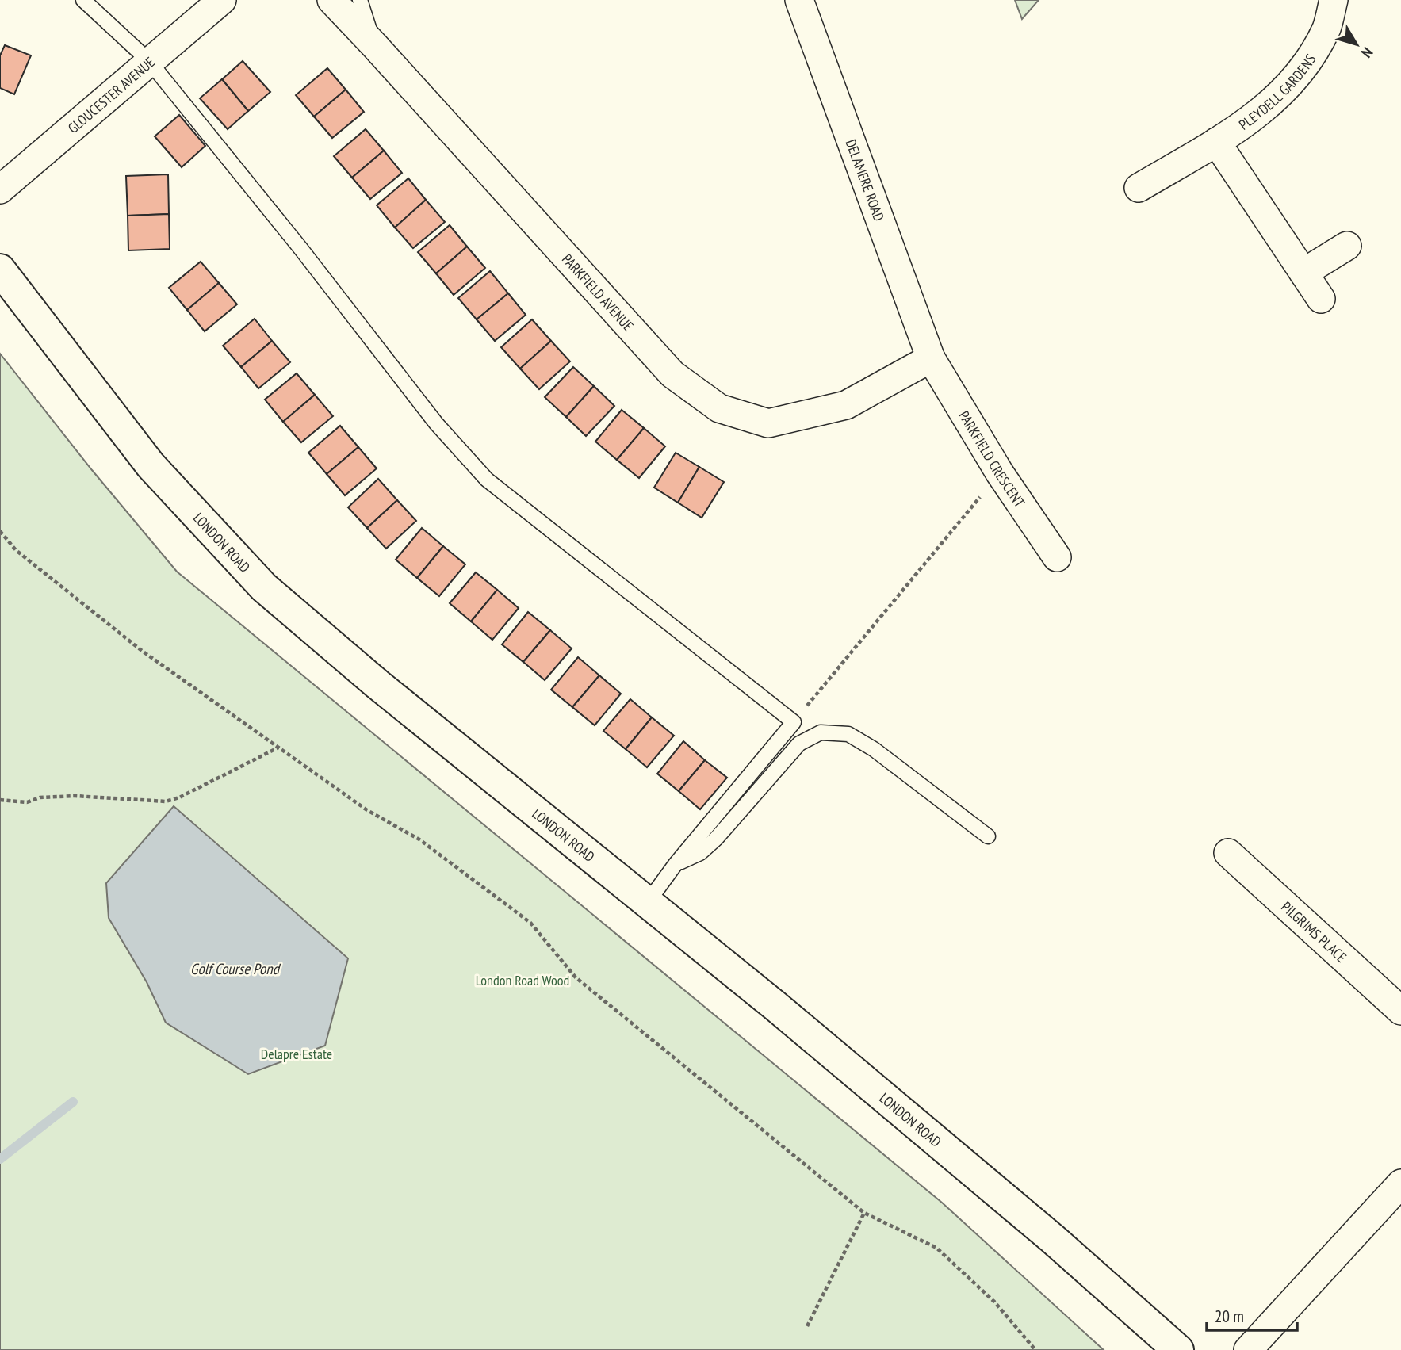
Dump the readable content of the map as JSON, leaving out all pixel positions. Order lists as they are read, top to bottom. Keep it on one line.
{"streets":{"highway":["LONDON ROAD"],"street":["PLEYDELL GARDENS","GLOUCESTER AVENUE","DELAMERE ROAD","PARKFIELD AVENUE","PARKFIELD CRESCENT","PILGRIMS PLACE"]},"crossings":[["DELAMERE ROAD","PARKFIELD AVENUE"],["DELAMERE ROAD","PARKFIELD CRESCENT"],["PARKFIELD AVENUE","PARKFIELD CRESCENT"]],"water":["Golf Course Pond"],"parks":["London Road Wood","Delapre Estate"],"scale_bar":"20 m","north":"bottom right"}
